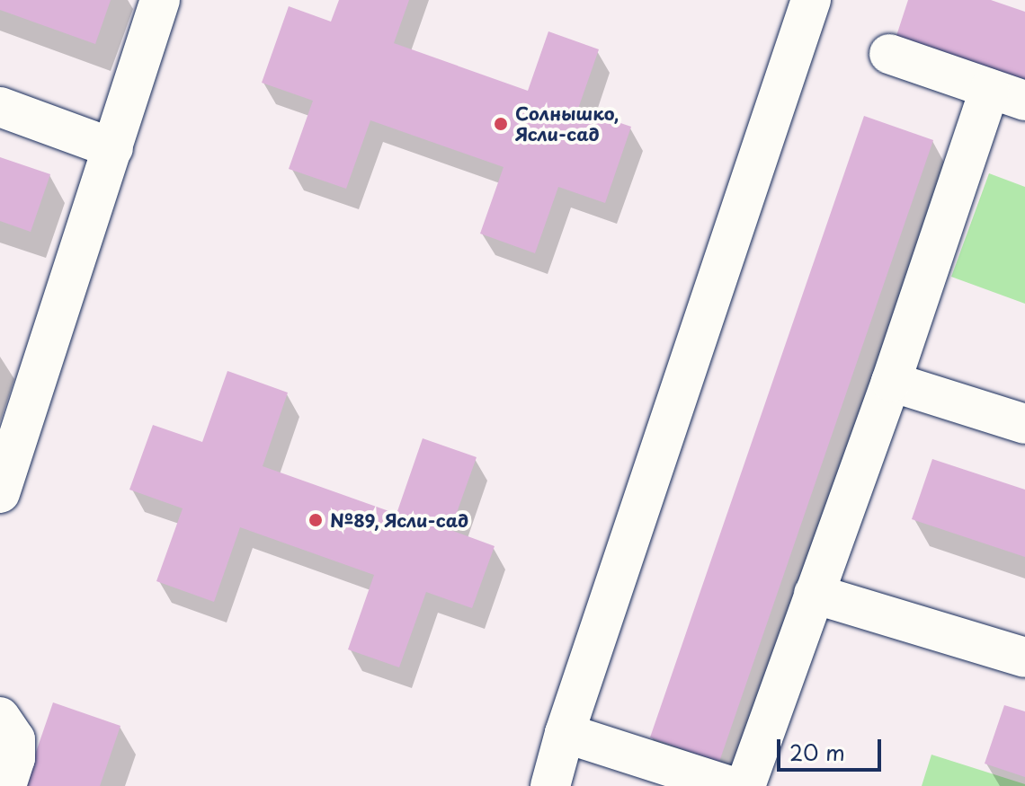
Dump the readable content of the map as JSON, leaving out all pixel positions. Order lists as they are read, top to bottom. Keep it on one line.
{"places":["Солнышко, Ясли-сад","№89, Ясли-сад"],"scale_bar":"20 m"}
